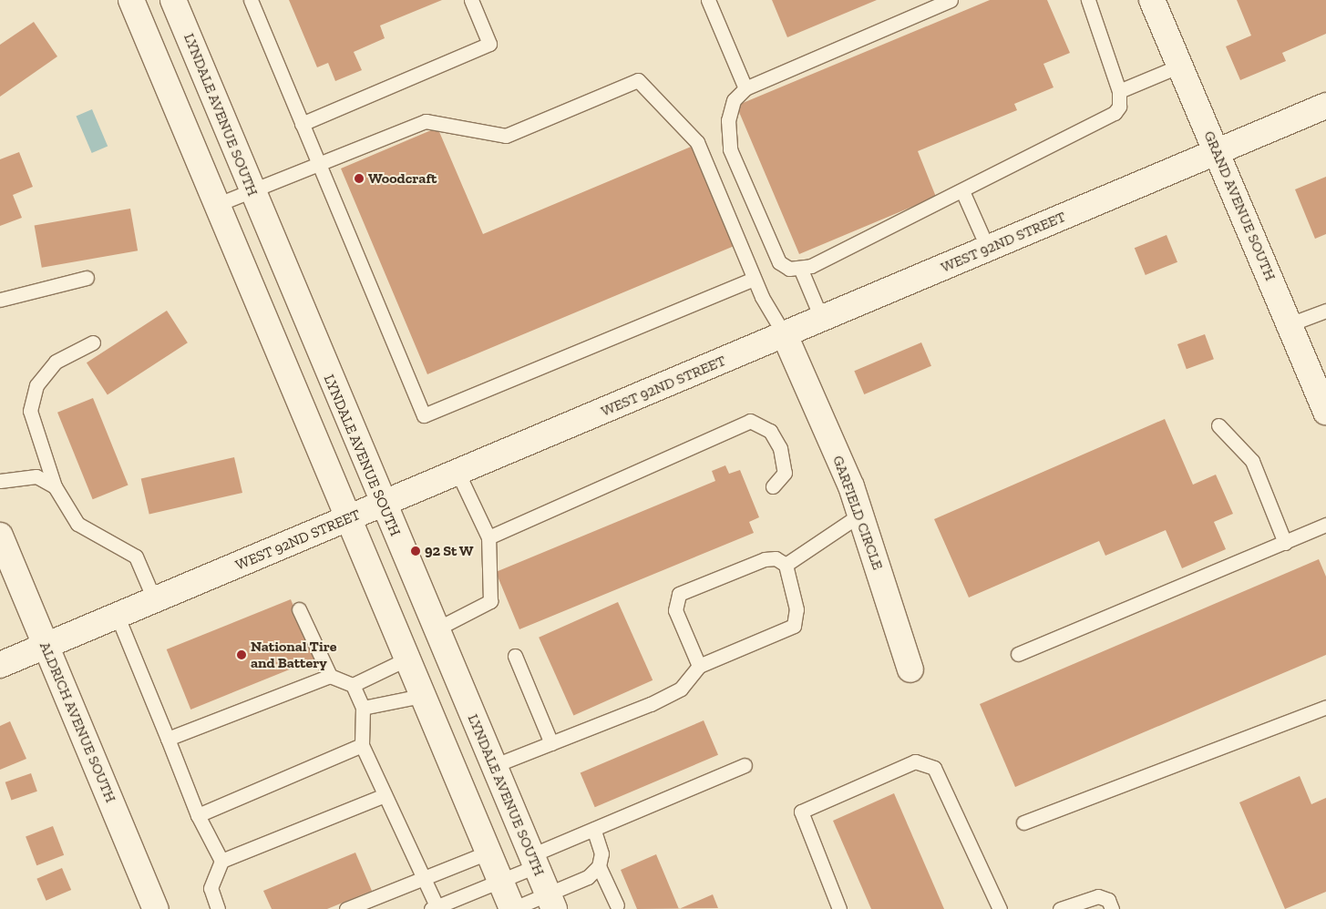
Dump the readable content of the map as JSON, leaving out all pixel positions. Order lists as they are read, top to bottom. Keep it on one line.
{"streets":{"street":["LYNDALE AVENUE SOUTH","GRAND AVENUE SOUTH","WEST 92ND STREET","GARFIELD CIRCLE","ALDRICH AVENUE SOUTH"]},"crossings":[["LYNDALE AVENUE SOUTH","WEST 92ND STREET"],["GRAND AVENUE SOUTH","WEST 92ND STREET"],["WEST 92ND STREET","GARFIELD CIRCLE"],["WEST 92ND STREET","ALDRICH AVENUE SOUTH"]],"places":["Woodcraft","92 St W","National Tire and Battery"]}
